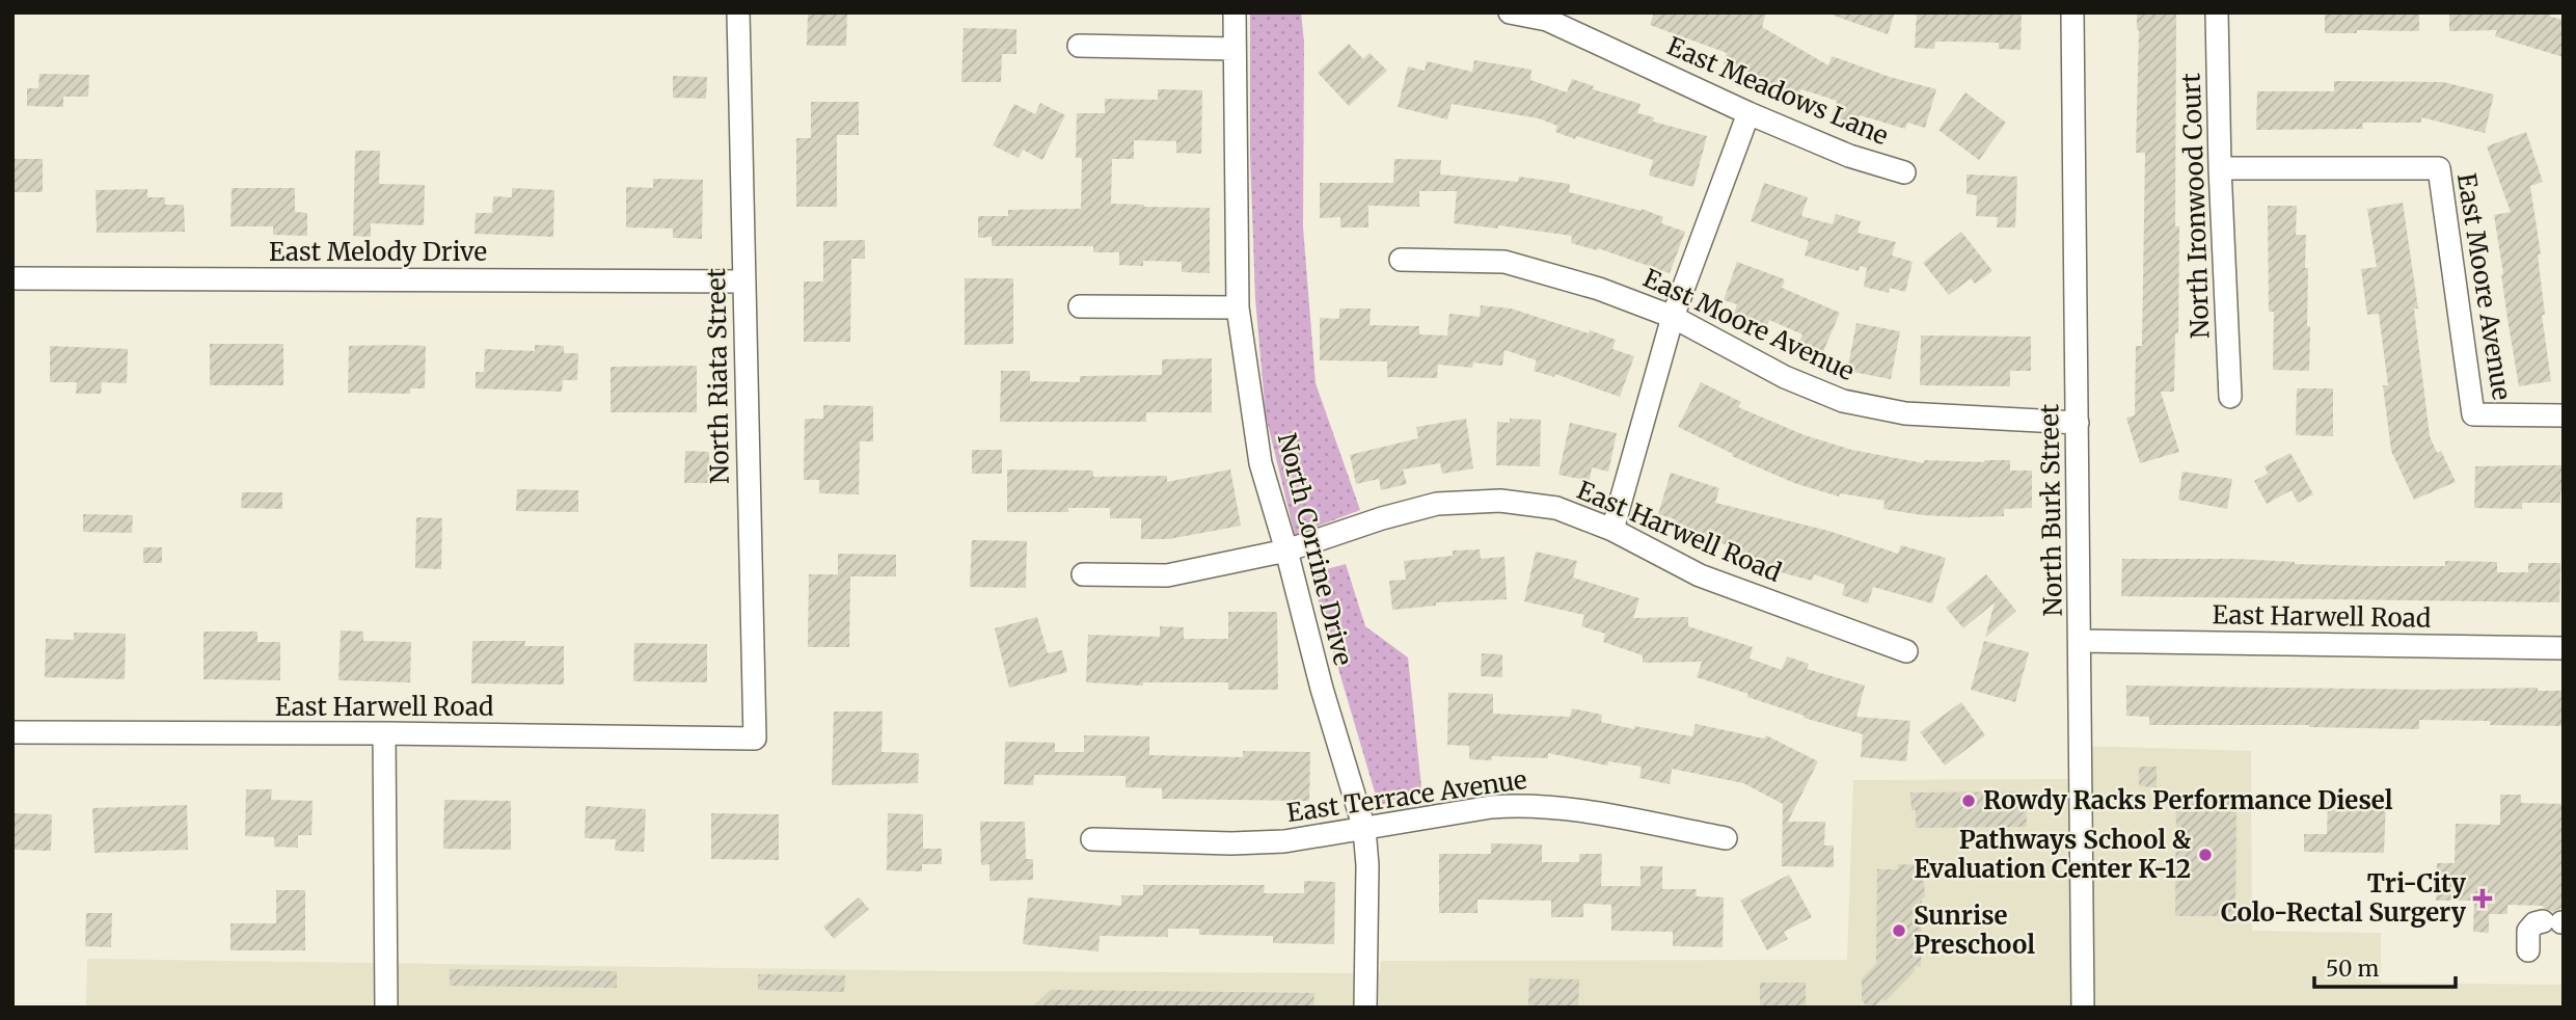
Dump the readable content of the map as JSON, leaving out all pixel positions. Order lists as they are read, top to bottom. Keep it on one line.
{"streets":{"street":["East Meadows Lane","North Ironwood Court","East Melody Drive","East Moore Avenue","North Riata Street","North Burk Street","East Harwell Road","North Corrine Drive","East Terrace Avenue"]},"crossings":[["North Ironwood Court","East Moore Avenue"],["East Melody Drive","North Riata Street"],["East Moore Avenue","North Burk Street"],["North Riata Street","East Harwell Road"],["North Burk Street","East Harwell Road"],["East Harwell Road","North Corrine Drive"],["North Corrine Drive","East Terrace Avenue"]],"places":{"other":["Rowdy Racks Performance Diesel","Pathways School & Evaluation Center K-12","Sunrise Preschool"],"health":["Tri-City Colo-Rectal Surgery"]},"scale_bar":"50 m"}
